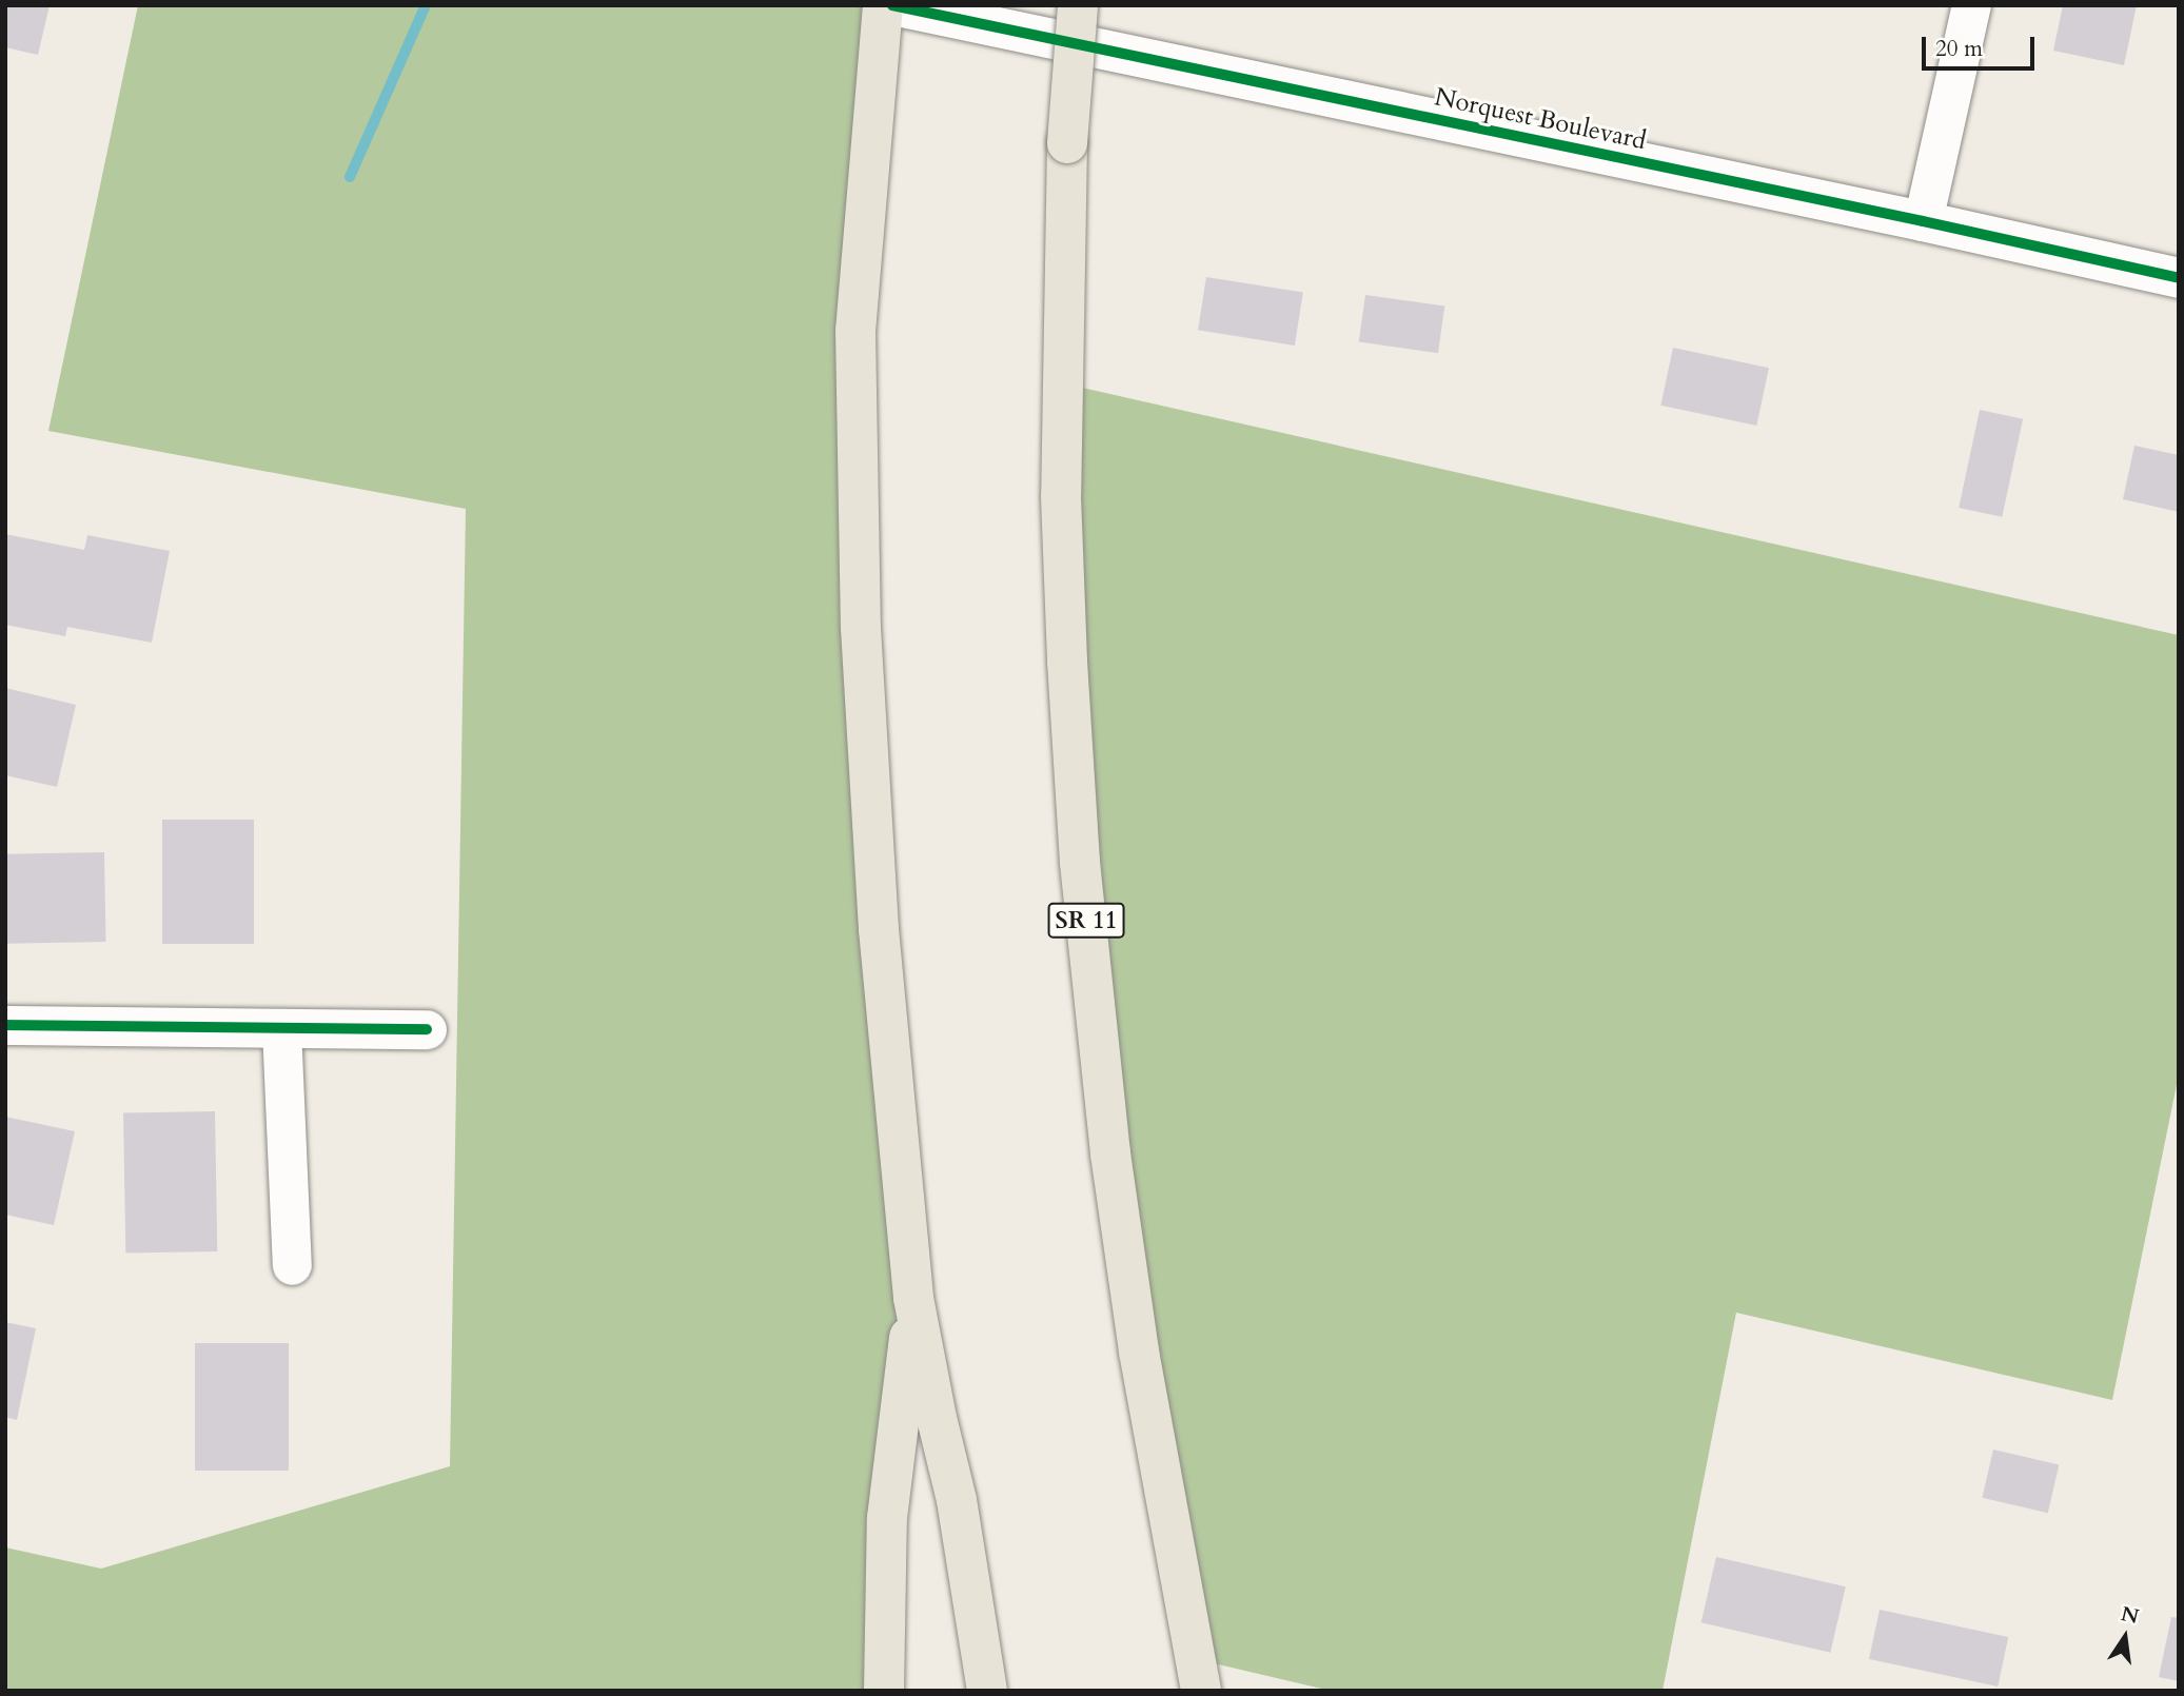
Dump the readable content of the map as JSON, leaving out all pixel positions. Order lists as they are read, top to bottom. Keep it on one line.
{"streets":{"highway":["SR 11"],"street":["Norquest Boulevard"]},"scale_bar":"20 m","north":"top"}
